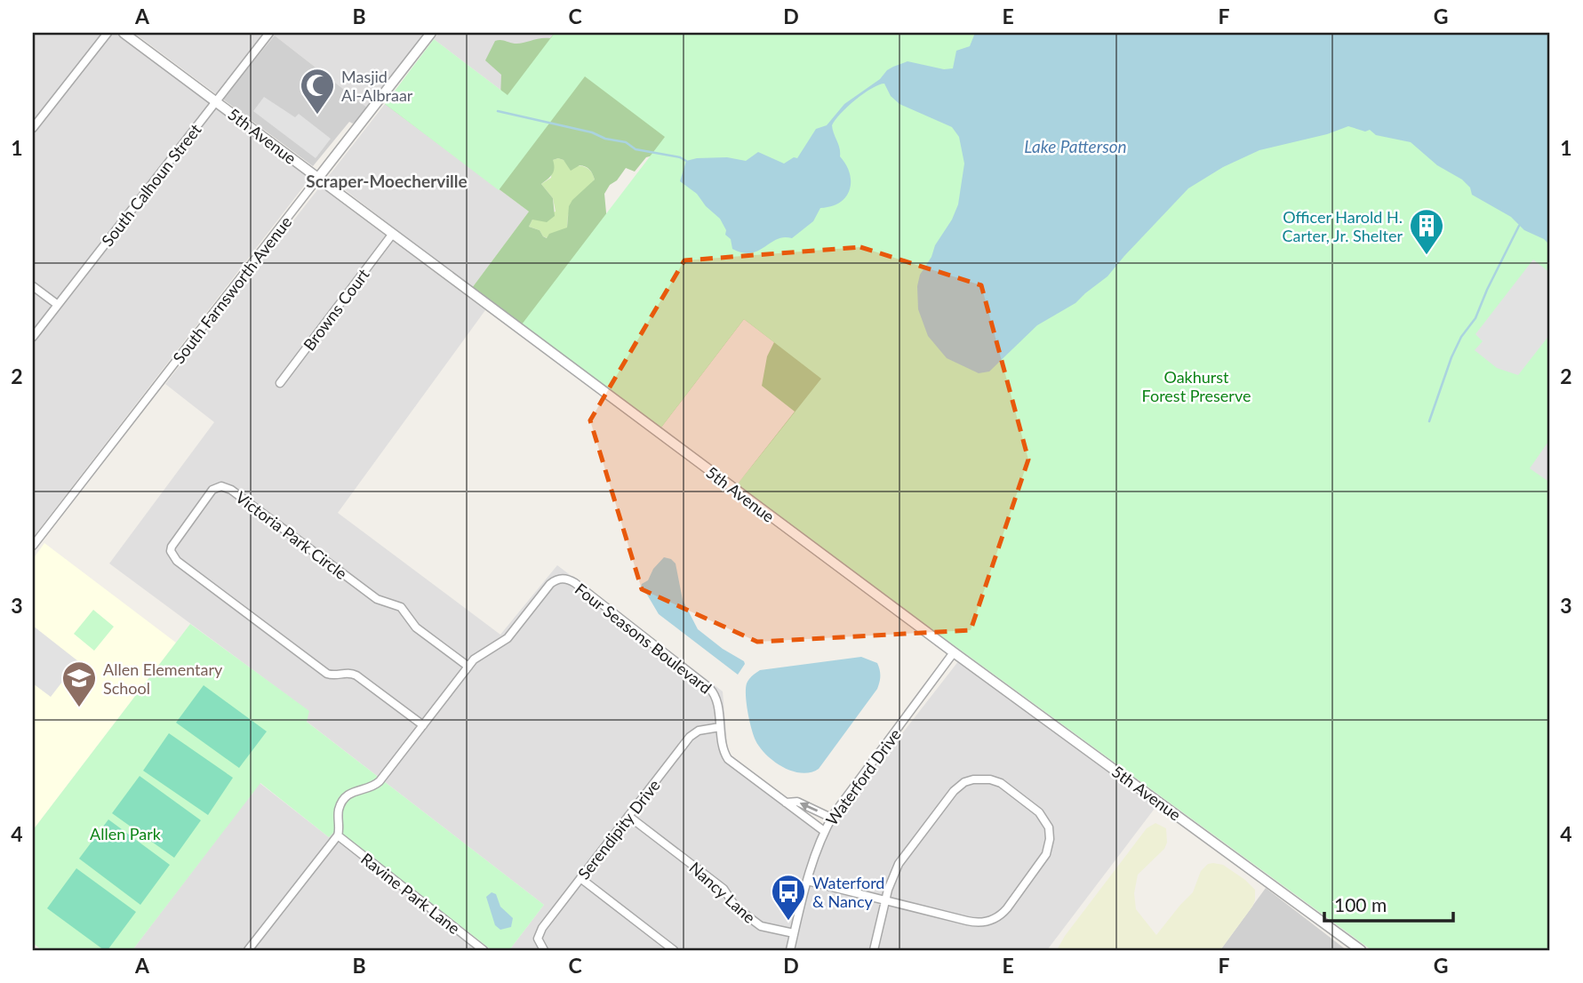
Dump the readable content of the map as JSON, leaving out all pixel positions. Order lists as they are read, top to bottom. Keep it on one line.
{"streets":{"street":["5th Avenue","South Calhoun Street","South Farnsworth Avenue","Browns Court","Victoria Park Circle","Four Seasons Boulevard","Waterford Drive","Serendipity Drive","Nancy Lane","Ravine Park Lane"]},"crossings":[["5th Avenue","South Calhoun Street"],["5th Avenue","South Farnsworth Avenue"],["5th Avenue","Browns Court"],["5th Avenue","Waterford Drive"],["Victoria Park Circle","Four Seasons Boulevard"],["Four Seasons Boulevard","Waterford Drive"],["Four Seasons Boulevard","Serendipity Drive"],["Four Seasons Boulevard","Ravine Park Lane"],["Waterford Drive","Nancy Lane"],["Serendipity Drive","Nancy Lane"]],"districts":["Scraper-Moecherville"],"water":["Lake Patterson"],"parks":["Oakhurst Forest Preserve","Allen Park"],"places":{"mosque":["Masjid Al-Albraar"],"building":["Officer Harold H. Carter, Jr. Shelter"],"school or university":["Allen Elementary School"],"bus stop":["Waterford & Nancy"]},"scale_bar":"100 m","grid":{"columns":["A","B","C","D","E","F","G"],"rows":["1","2","3","4"]}}
